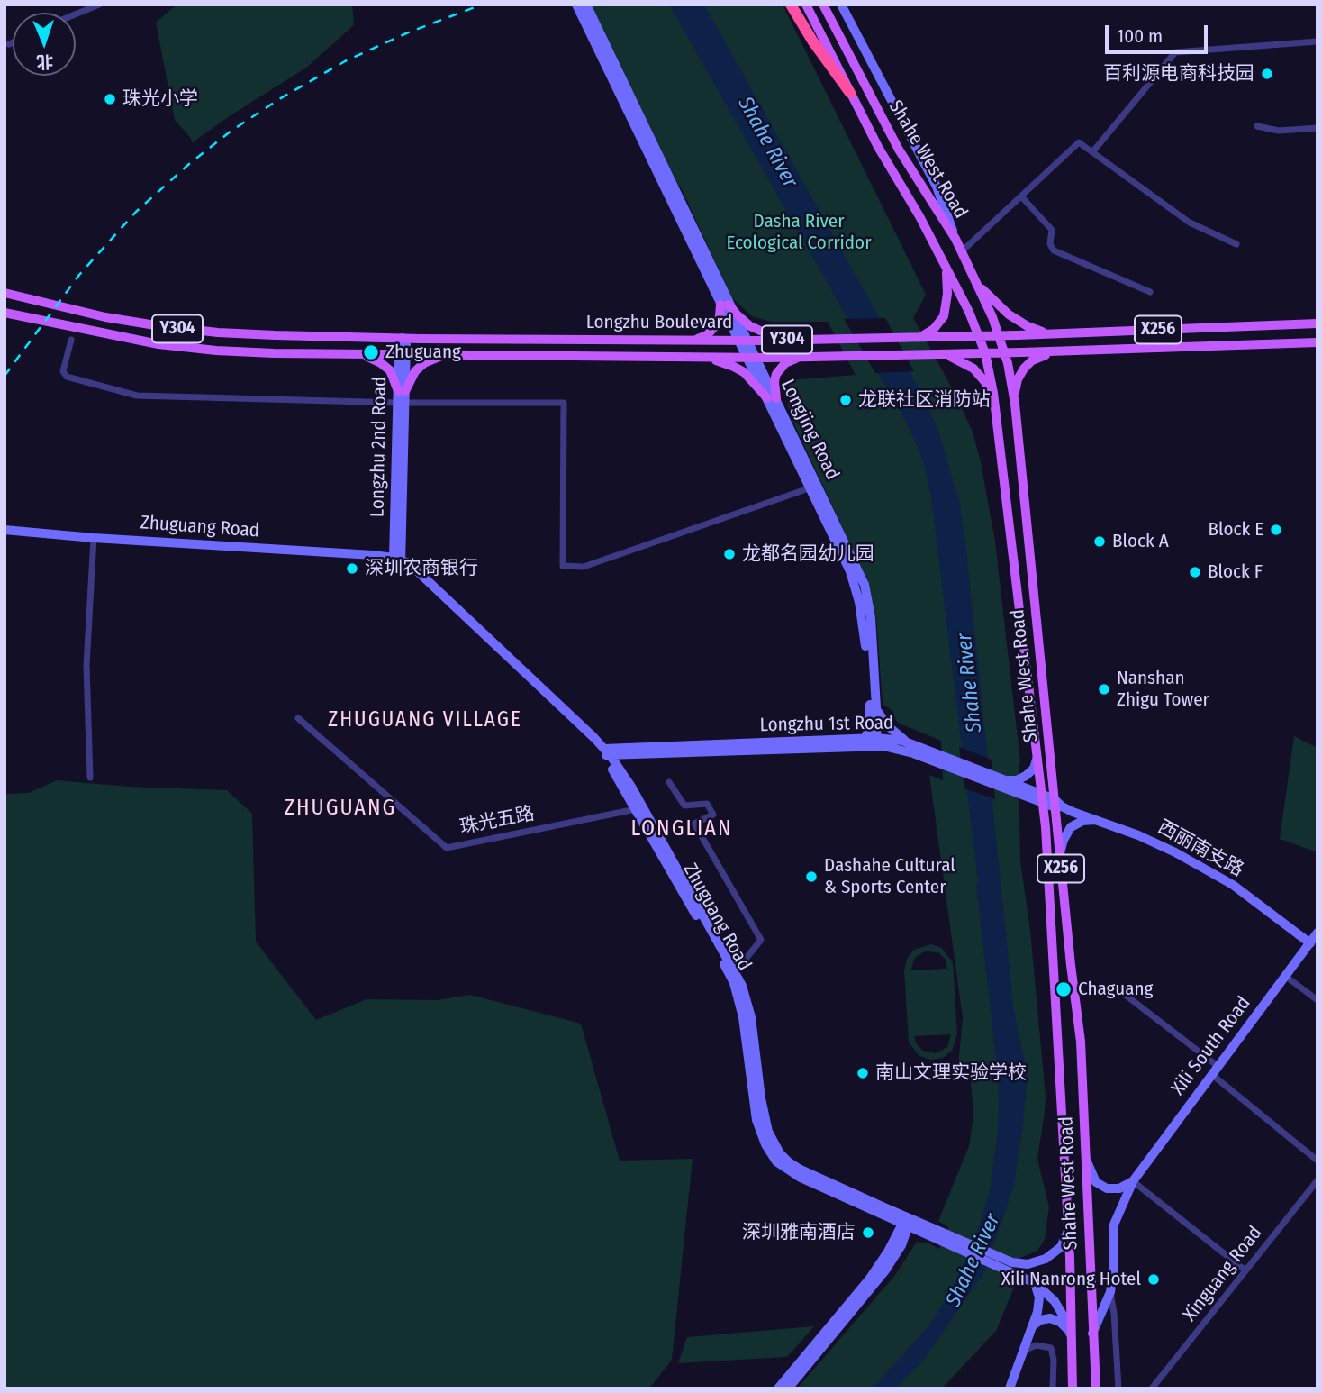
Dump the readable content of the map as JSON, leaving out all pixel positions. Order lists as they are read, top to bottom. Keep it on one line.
{"streets":{"main road":["Shahe West Road","Longzhu Boulevard","Y304","X256"],"street":["Longjing Road","Longzhu 2nd Road","Zhuguang Road","Longzhu 1st Road","珠光五路","西丽南支路","Xili South Road","Xinguang Road"]},"crossings":[["Shahe West Road","Longzhu Boulevard"],["Shahe West Road","X256"],["Shahe West Road","Zhuguang Road"],["Shahe West Road","Longzhu 1st Road"],["Shahe West Road","西丽南支路"],["Shahe West Road","Xili South Road"],["Longzhu Boulevard","X256"],["Longzhu Boulevard","Longjing Road"],["Longzhu Boulevard","Longzhu 2nd Road"],["Longjing Road","Longzhu 1st Road"],["Longzhu 2nd Road","Zhuguang Road"],["Zhuguang Road","Longzhu 1st Road"],["Zhuguang Road","珠光五路"],["Longzhu 1st Road","西丽南支路"],["西丽南支路","Xili South Road"]],"districts":["ZHUGUANG VILLAGE","ZHUGUANG","LONGLIAN"],"water":["Shahe River"],"parks":["Dasha River Ecological Corridor"],"places":["百利源电商科技园","珠光小学","Zhuguang","龙联社区消防站","Block E","Block A","龙都名园幼儿园","深圳农商银行","Block F","Nanshan Zhigu Tower","Dashahe Cultural & Sports Center","Chaguang","南山文理实验学校","深圳雅南酒店","Xili Nanrong Hotel"],"scale_bar":"100 m","north":"bottom"}
